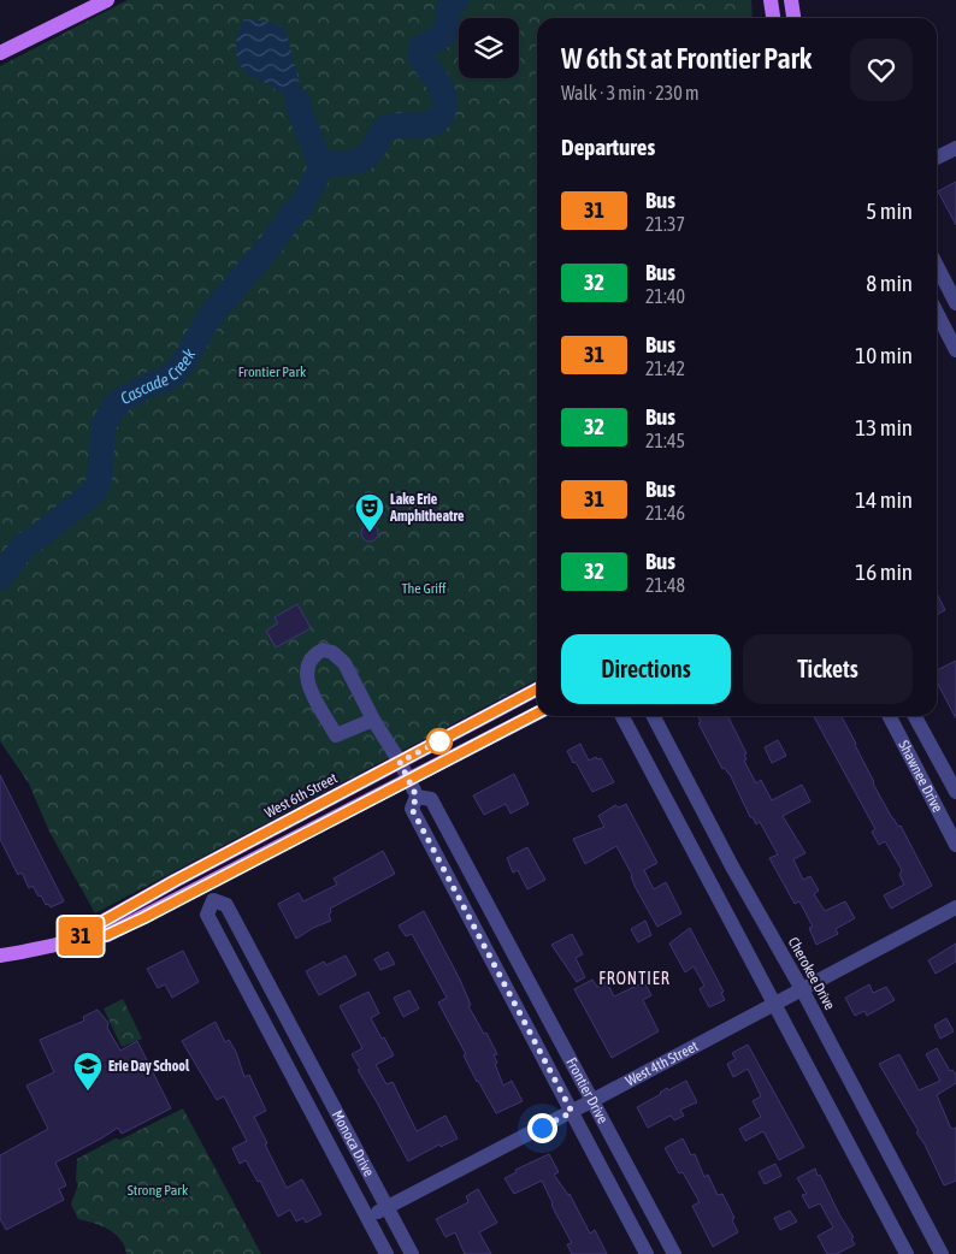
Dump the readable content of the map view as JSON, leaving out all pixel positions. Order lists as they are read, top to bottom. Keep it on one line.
{"streets":{"main road":["West 6th Street"],"street":["Shawnee Drive","Cherokee Drive","West 4th Street","Frontier Drive","Monoca Drive"]},"crossings":[["West 6th Street","Frontier Drive"],["West 6th Street","Monoca Drive"],["Cherokee Drive","West 4th Street"],["West 4th Street","Frontier Drive"],["West 4th Street","Monoca Drive"]],"districts":["FRONTIER"],"water":["Cascade Creek"],"parks":["Frontier Park","The Griff","Strong Park"],"places":{"theatre":["Lake Erie Amphitheatre"],"school or university":["Erie Day School"]},"lines":["bus line 31"],"page":{"on_map":"31","heading":[["W 6th St at Frontier Park","Walk · 3 min · 230 m"],"Departures"],"list":[{"mark":"31","name":"Bus","note":"21:37","value":"5 min"},{"mark":"32","name":"Bus","note":"21:40","value":"8 min"},{"mark":"31","name":"Bus","note":"21:42","value":"10 min"},{"mark":"32","name":"Bus","note":"21:45","value":"13 min"},{"mark":"31","name":"Bus","note":"21:46","value":"14 min"},{"mark":"32","name":"Bus","note":"21:48","value":"16 min"}],"buttons":["Directions","Tickets"]}}
